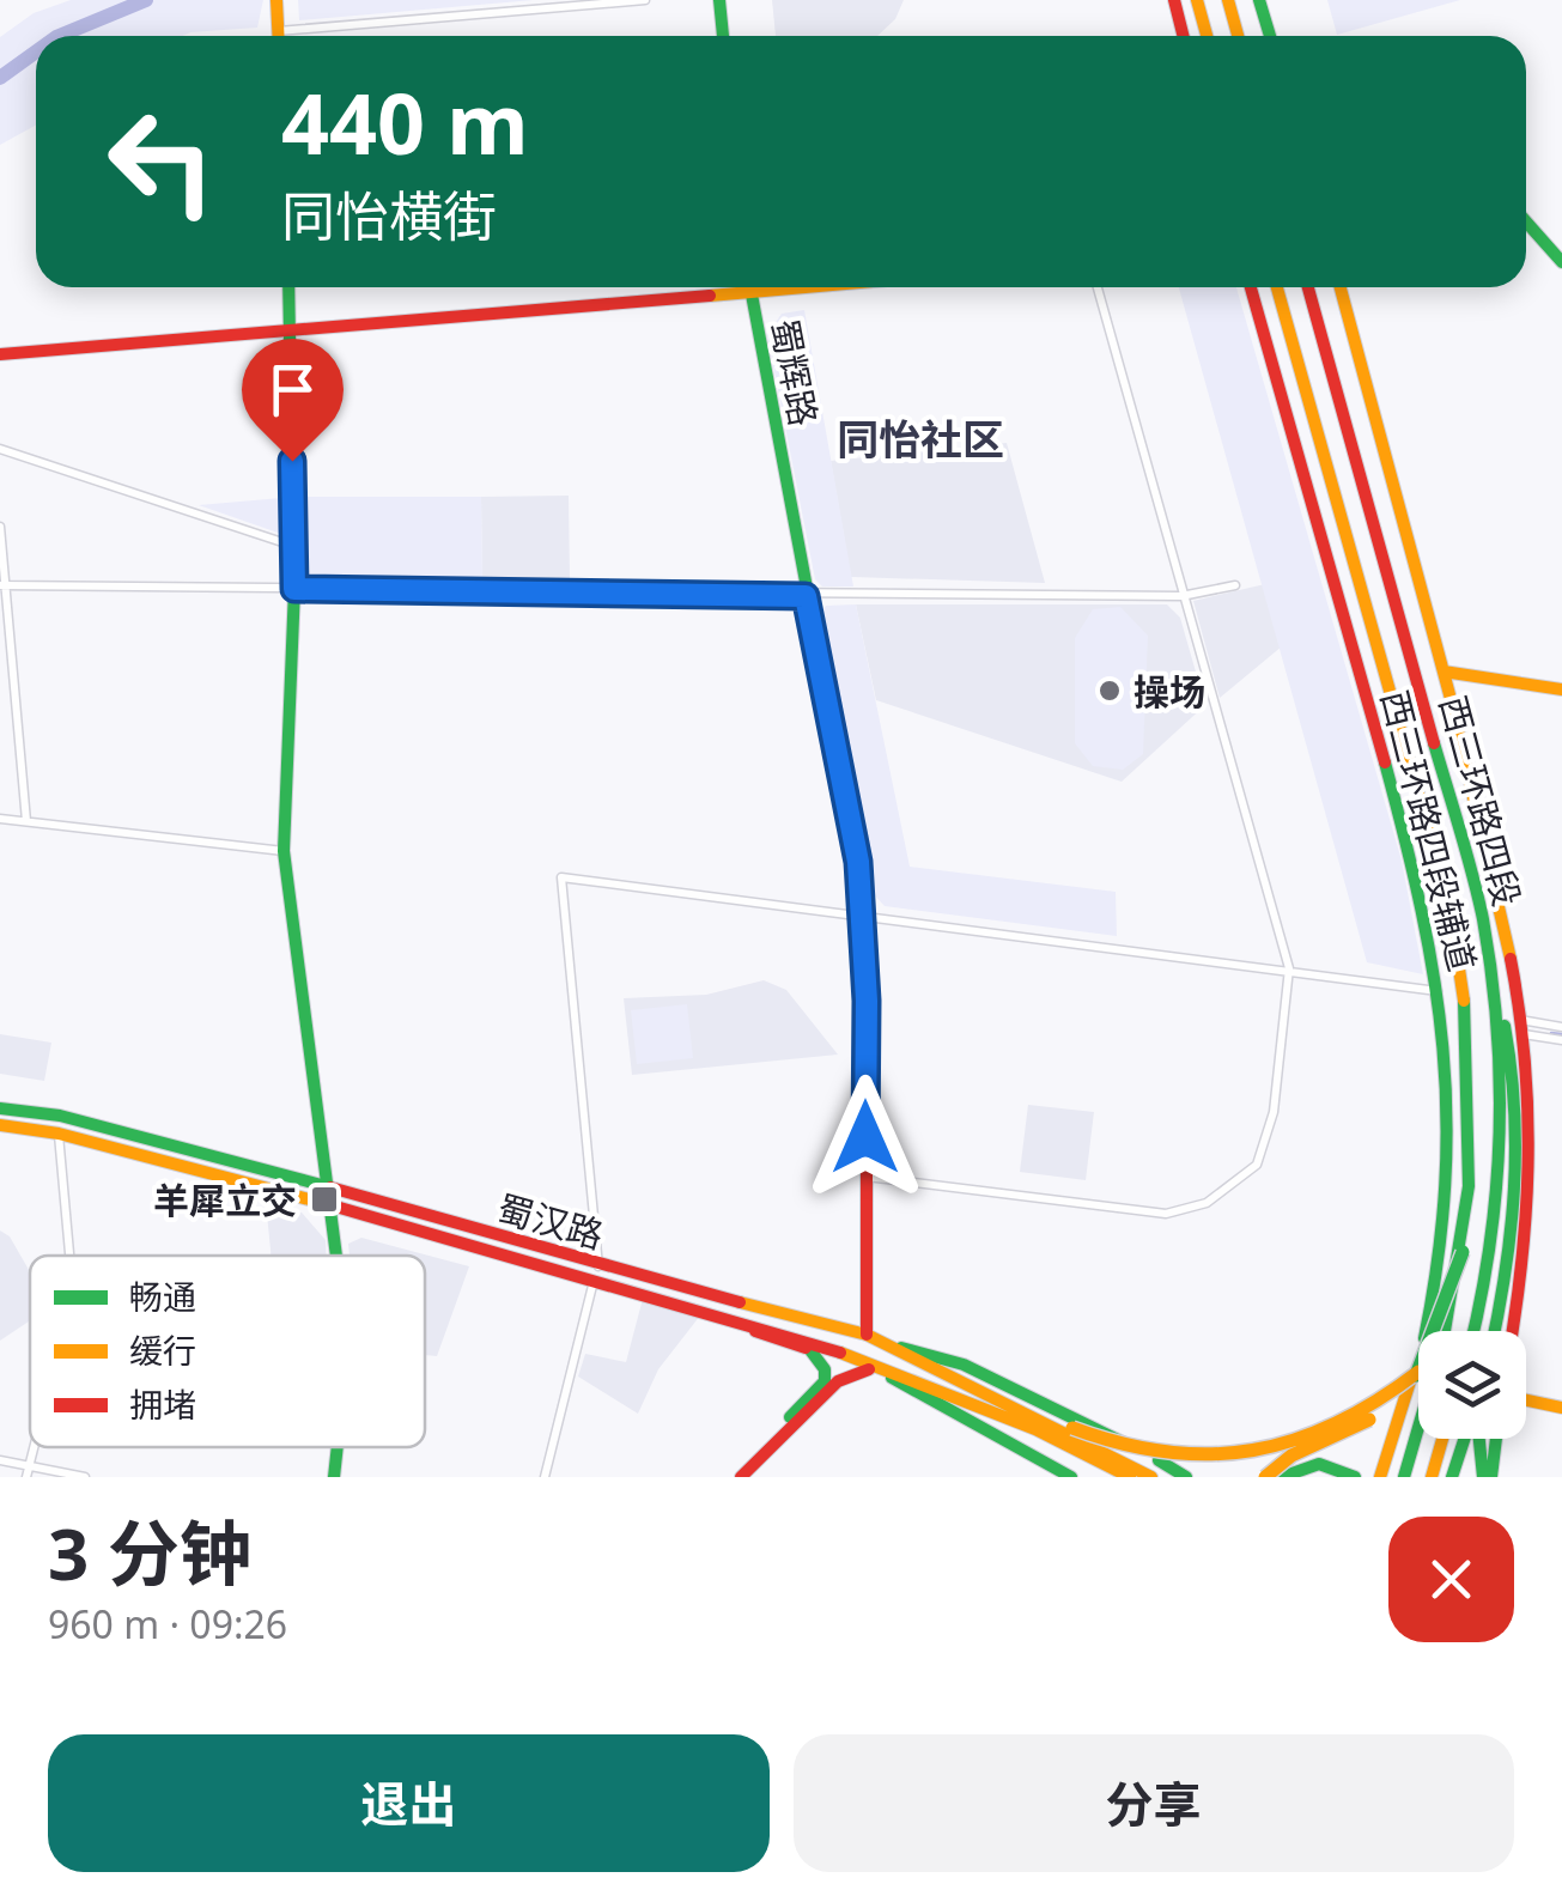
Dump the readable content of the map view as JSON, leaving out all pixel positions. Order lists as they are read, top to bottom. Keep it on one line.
{"streets":{"main road":["蜀辉路","西三环路四段","西三环路四段辅道","蜀汉路"]},"crossings":[["蜀辉路","蜀汉路"]],"districts":["同怡社区"],"places":{"other":["操场"],"transit":["羊犀立交"]},"legend":["畅通","缓行","拥堵"],"page":{"turn":["440 m","同怡横街"],"heading":["3 分钟","960 m · 09:26"],"buttons":["退出","分享"]}}
